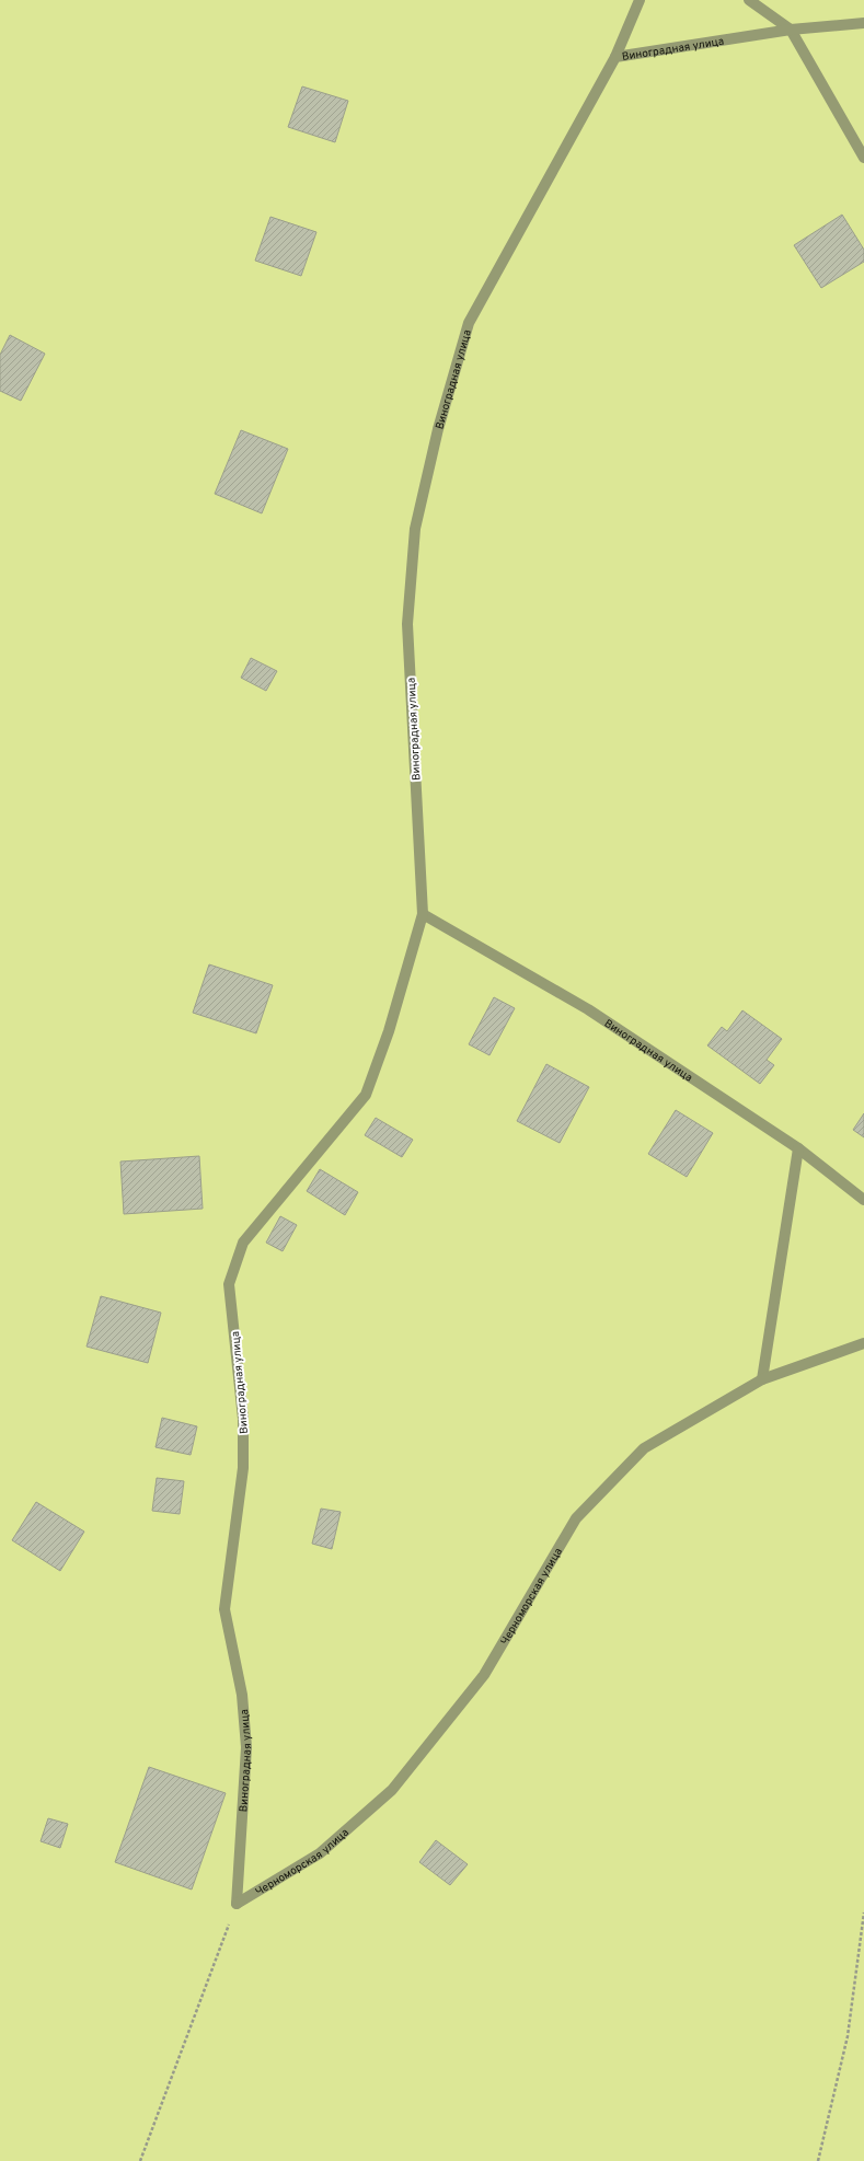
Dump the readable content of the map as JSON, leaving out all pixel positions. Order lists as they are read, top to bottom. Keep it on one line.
{"streets":{"street":["Виноградная улица","Черноморская улица"]},"crossings":[["Виноградная улица","Черноморская улица"]]}
